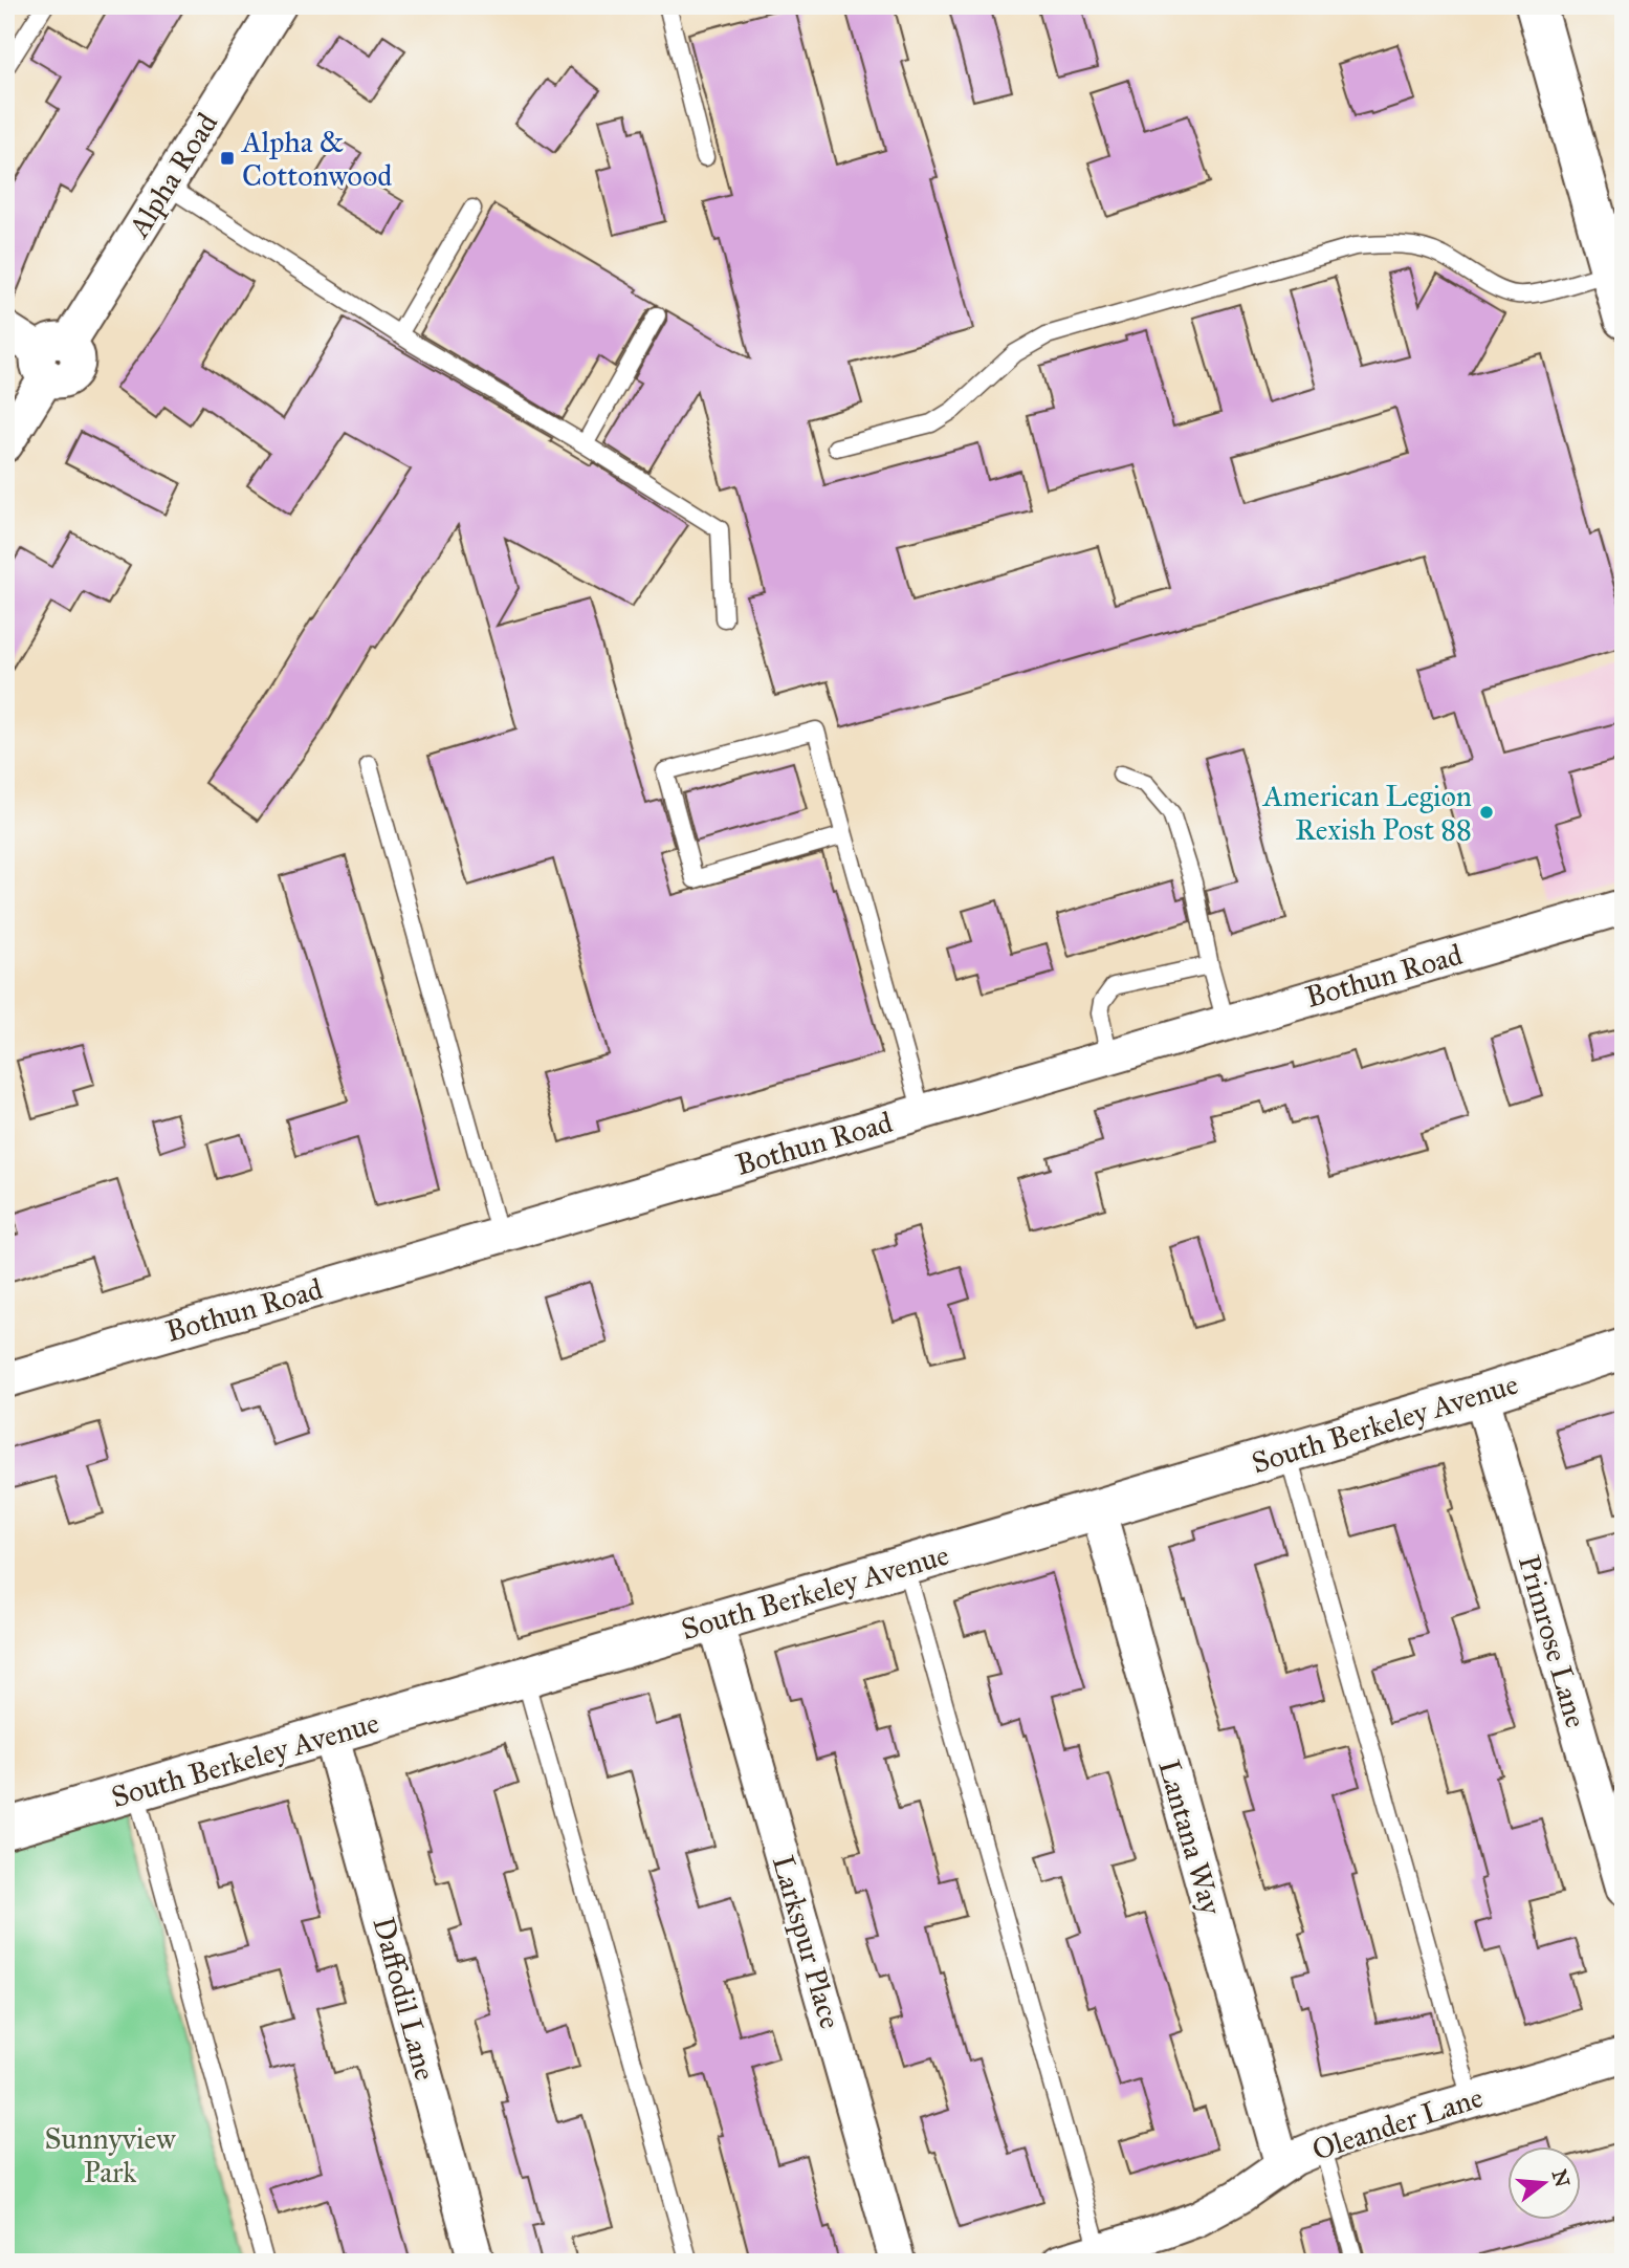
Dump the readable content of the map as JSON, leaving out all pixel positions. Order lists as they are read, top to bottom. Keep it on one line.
{"streets":{"street":["Alpha Road","Bothun Road","South Berkeley Avenue","Primrose Lane","Lantana Way","Larkspur Place","Daffodil Lane","Oleander Lane"]},"crossings":[["South Berkeley Avenue","Primrose Lane"],["South Berkeley Avenue","Lantana Way"],["South Berkeley Avenue","Larkspur Place"],["South Berkeley Avenue","Daffodil Lane"],["Lantana Way","Oleander Lane"]],"parks":["Sunnyview Park"],"places":{"transit":["Alpha & Cottonwood"],"other":["American Legion Rexish Post 88"]},"north":"right"}
